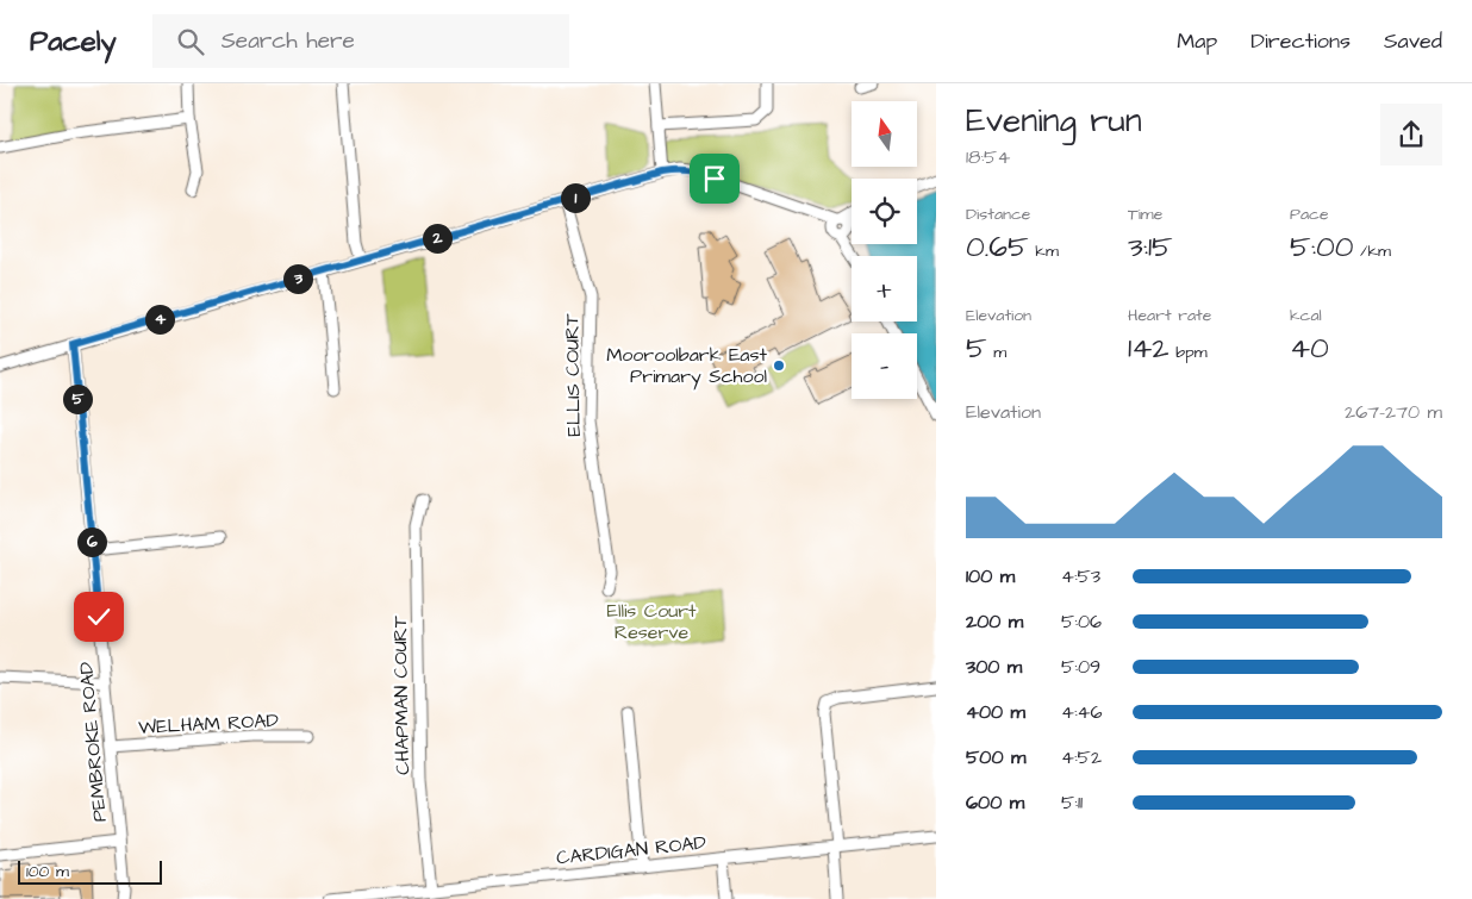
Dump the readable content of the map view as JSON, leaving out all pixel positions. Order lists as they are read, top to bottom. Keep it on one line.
{"streets":{"street":["ELLIS COURT","CHAPMAN COURT","WELHAM ROAD","PEMBROKE ROAD","CARDIGAN ROAD"]},"crossings":[["CHAPMAN COURT","CARDIGAN ROAD"],["WELHAM ROAD","PEMBROKE ROAD"]],"parks":["Ellis Court Reserve"],"places":["Mooroolbark East Primary School"],"scale_bar":"100 m","north":"top","page":{"header":"Pacely","search":"Search here","nav":["Map","Directions","Saved"],"heading":["Evening run","18:54"],"map_buttons":["+","−"],"pins":["1","2","3","4","5","6"],"stats":[["Distance","0.65 km"],["Time","3:15"],["Pace","5:00 /km"],["Elevation","5 m"],["Heart rate","142 bpm"],["kcal","40"]],"chart":["Elevation","267–270 m"],"list":[{"name":"100 m","note":"4:53"},{"name":"200 m","note":"5:06"},{"name":"300 m","note":"5:09"},{"name":"400 m","note":"4:46"},{"name":"500 m","note":"4:52"},{"name":"600 m","note":"5:11"}],"scale":"100 m"}}
